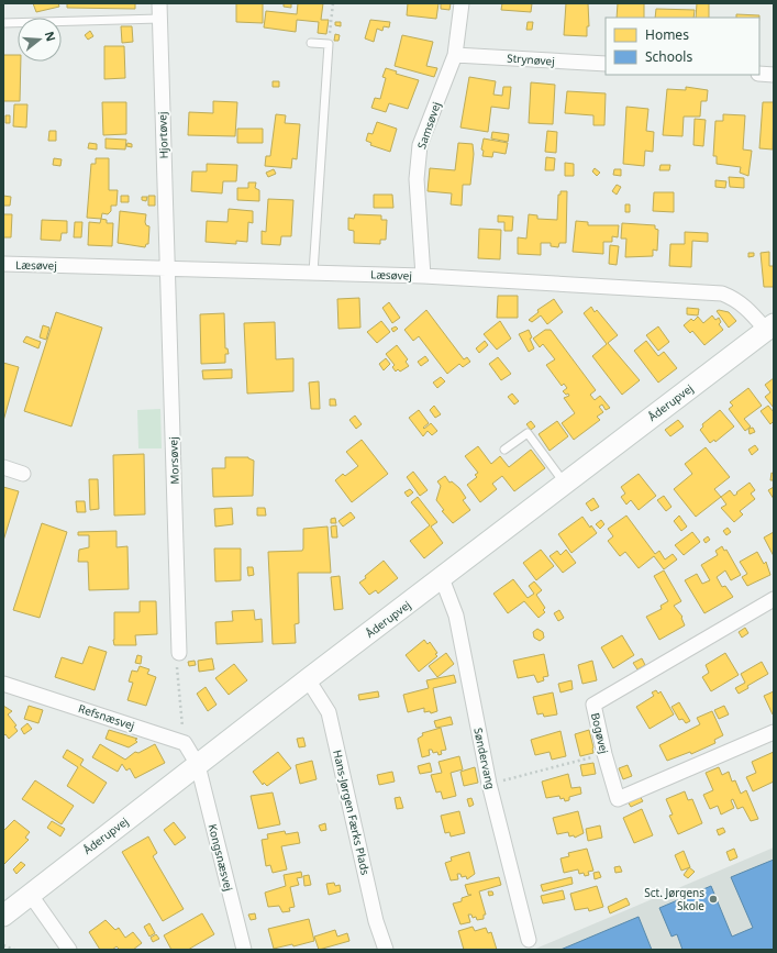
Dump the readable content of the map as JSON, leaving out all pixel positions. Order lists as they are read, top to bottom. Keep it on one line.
{"streets":{"street":["Strynøvej","Samsøvej","Hjortøvej","Læsøvej","Åderupvej","Morsøvej","Refsnæsvej","Bogøvej","Søndervang","Hans-Jørgen Færks Plads","Kongsnæsvej"]},"crossings":[["Strynøvej","Samsøvej"],["Samsøvej","Læsøvej"],["Hjortøvej","Læsøvej"],["Hjortøvej","Morsøvej"],["Læsøvej","Åderupvej"],["Læsøvej","Morsøvej"],["Åderupvej","Søndervang"],["Åderupvej","Hans-Jørgen Færks Plads"],["Åderupvej","Kongsnæsvej"]],"places":["Sct. Jørgens Skole"],"legend":["Homes","Schools"],"north":"right"}
